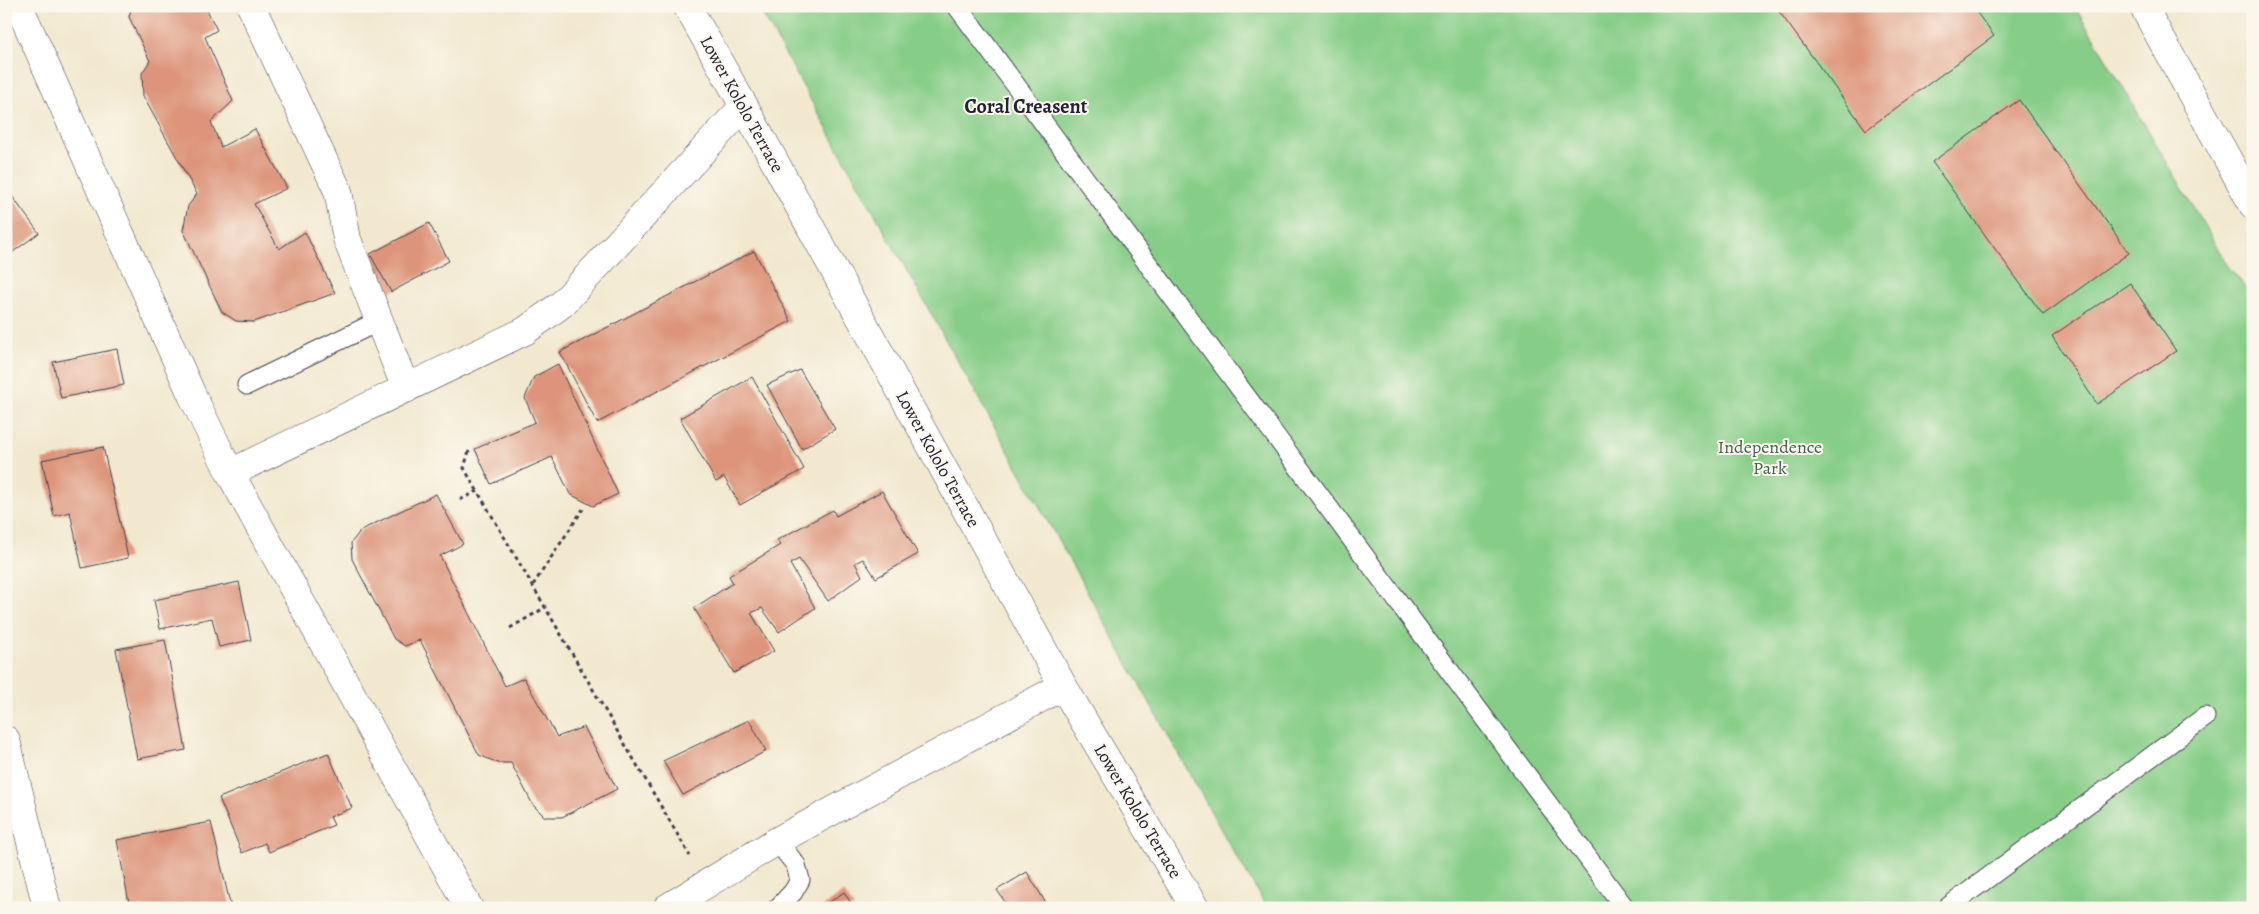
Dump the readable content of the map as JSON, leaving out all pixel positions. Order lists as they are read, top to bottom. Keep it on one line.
{"streets":{"street":["Lower Kololo Terrace"]},"districts":["Coral Creasent"],"parks":["Independence Park"]}
